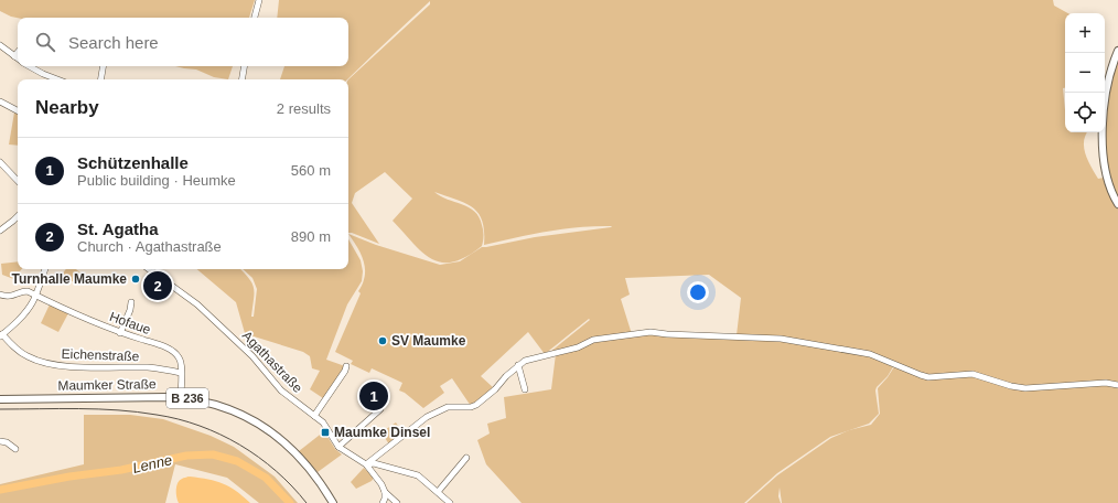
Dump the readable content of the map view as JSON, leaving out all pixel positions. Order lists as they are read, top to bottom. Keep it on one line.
{"streets":{"main road":["Maumker Straße","B 236"],"street":["Hofaue","Eichenstraße","Agathastraße"]},"crossings":[["Hofaue","Eichenstraße"],["Hofaue","Maumker Straße"]],"water":["Lenne"],"places":{"other":["Turnhalle Maumke","SV Maumke"],"transit":["Maumke Dinsel"]},"page":{"map_buttons":["+","−"],"search":"Search here","heading":["Nearby","2 results"],"list":[{"mark":"1","name":"Schützenhalle","note":"Public building · Heumke","value":"560 m"},{"mark":"2","name":"St. Agatha","note":"Church · Agathastraße","value":"890 m"}],"pins":["2","1"]}}
